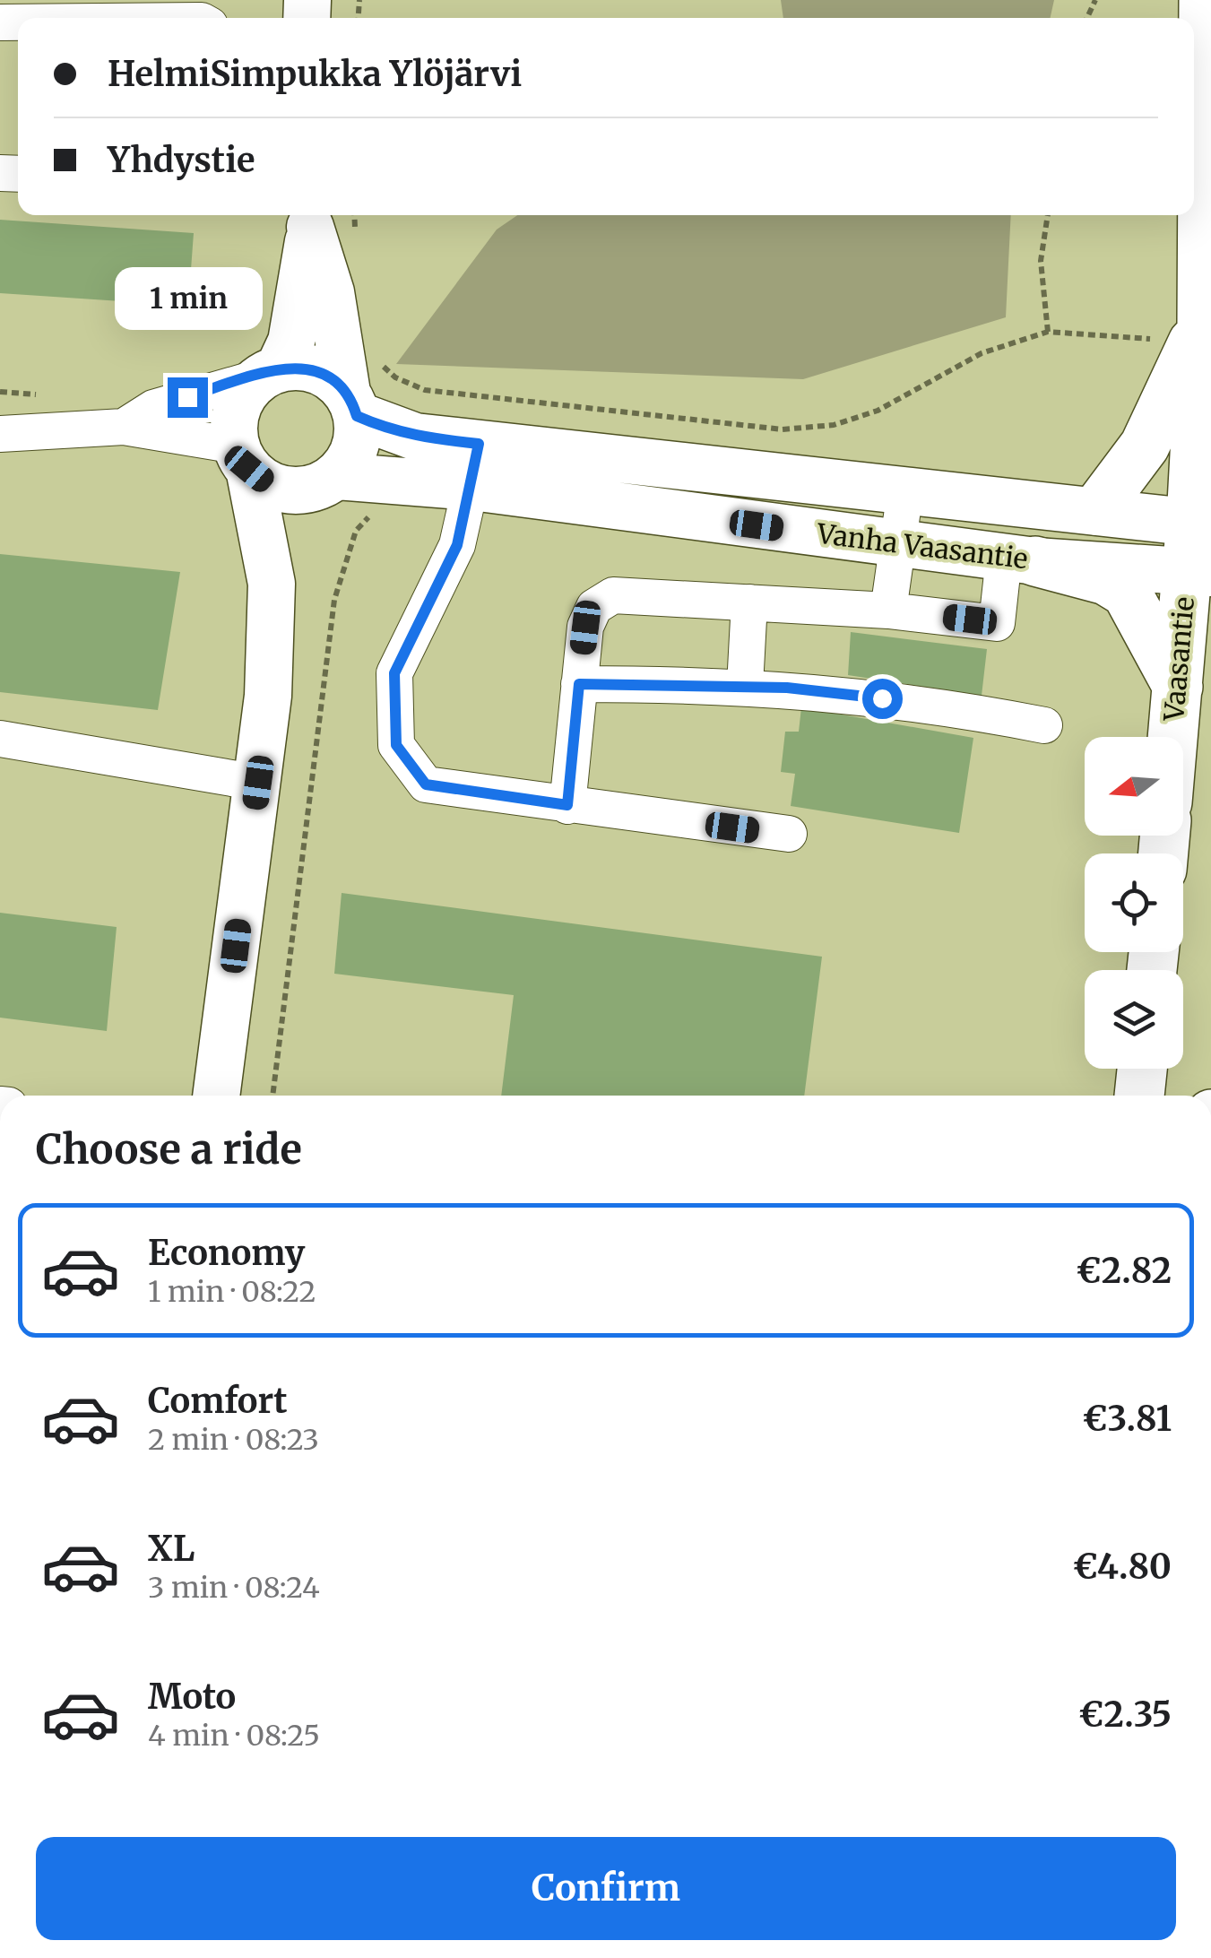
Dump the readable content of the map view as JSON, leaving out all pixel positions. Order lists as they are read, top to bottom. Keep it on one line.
{"streets":{"highway":["Vaasantie"],"main road":["Vanha Vaasantie"]},"crossings":[["Vanha Vaasantie","Vaasantie"]],"north":"left","page":{"banner":["HelmiSimpukka Ylöjärvi","Yhdystie"],"bubble":"1 min","heading":"Choose a ride","list":[{"name":"Economy","note":"1 min · 08:22","value":"€2.82"},{"name":"Comfort","note":"2 min · 08:23","value":"€3.81"},{"name":"XL","note":"3 min · 08:24","value":"€4.80"},{"name":"Moto","note":"4 min · 08:25","value":"€2.35"}],"buttons":"Confirm"}}
